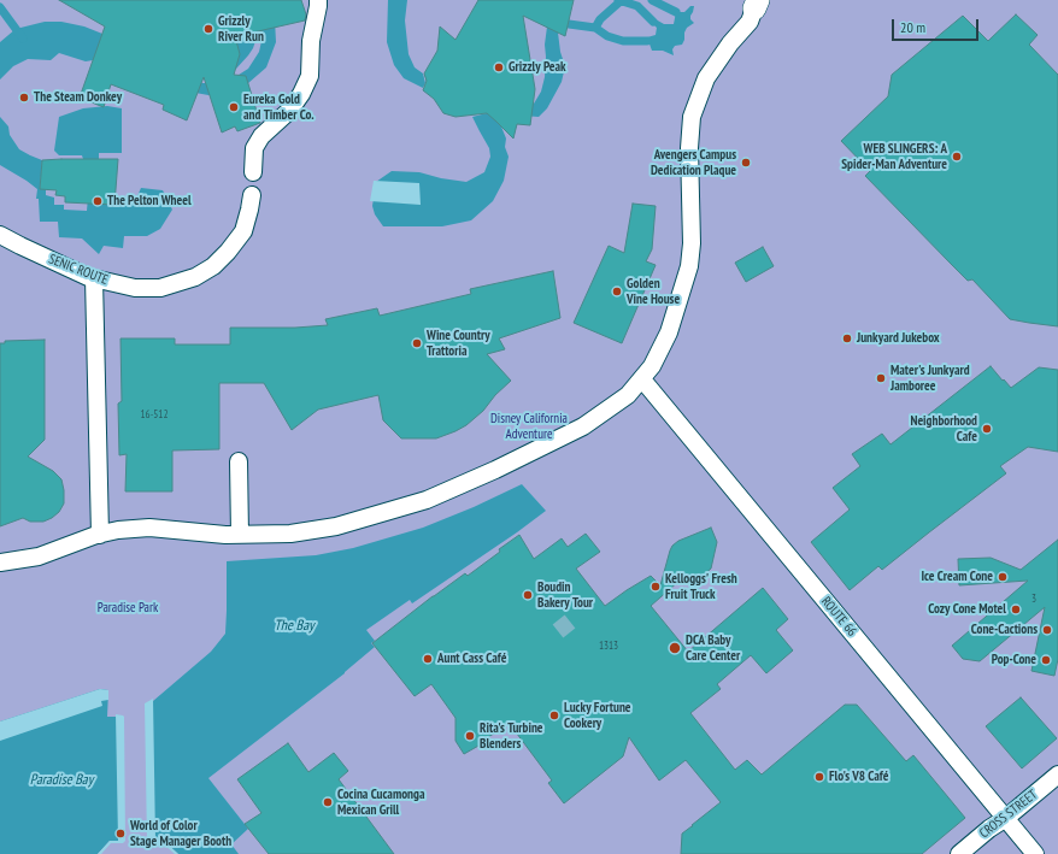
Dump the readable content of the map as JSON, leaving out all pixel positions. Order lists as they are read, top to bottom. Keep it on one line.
{"streets":{"street":["SENIC ROUTE","ROUTE 66","CROSS STREET"]},"crossings":[["ROUTE 66","CROSS STREET"]],"water":["The Bay","Paradise Bay"],"parks":["Disney California Adventure","Paradise Park"],"places":["Grizzly River Run","Grizzly Peak","The Steam Donkey","Eureka Gold and Timber Co.","WEB SLINGERS: A Spider-Man Adventure","Avengers Campus Dedication Plaque","The Pelton Wheel","Golden Vine House","Junkyard Jukebox","Wine Country Trattoria","Mater's Junkyard Jamboree","Neighborhood Cafe","Ice Cream Cone","Kelloggs' Fresh Fruit Truck","Boudin Bakery Tour","Cozy Cone Motel","Cone-Cactions","DCA Baby Care Center","Aunt Cass Café","Pop-Cone","Lucky Fortune Cookery","Rita's Turbine Blenders","Flo's V8 Café","Cocina Cucamonga Mexican Grill","World of Color Stage Manager Booth"],"house_numbers":["16-512","3","1313"],"scale_bar":"20 m"}
